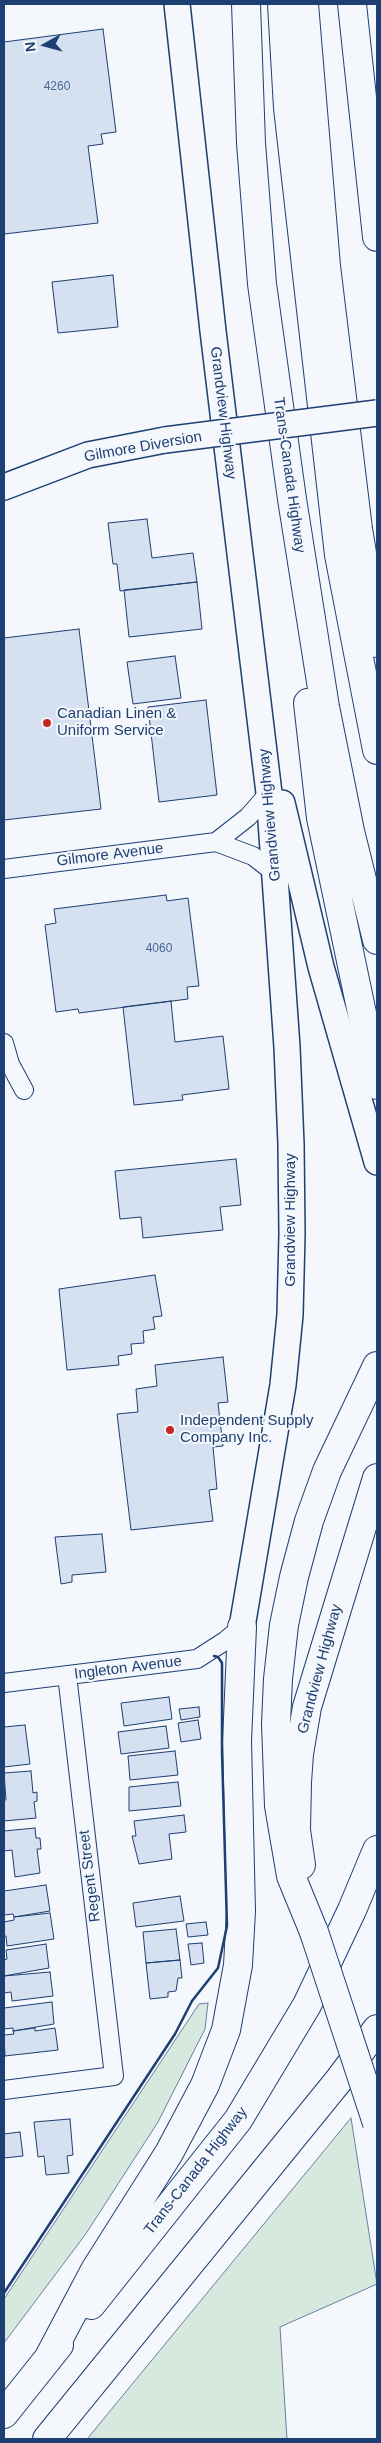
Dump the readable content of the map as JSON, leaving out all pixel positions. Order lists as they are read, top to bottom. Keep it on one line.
{"streets":{"main road":["Grandview Highway","Gilmore Diversion","Trans-Canada Highway"],"street":["Gilmore Avenue","Ingleton Avenue","Regent Street"]},"crossings":[["Grandview Highway","Gilmore Avenue"],["Grandview Highway","Ingleton Avenue"],["Ingleton Avenue","Regent Street"]],"places":["Canadian Linen & Uniform Service","Independent Supply Company Inc."],"house_numbers":["4260","4060"],"north":"left"}
